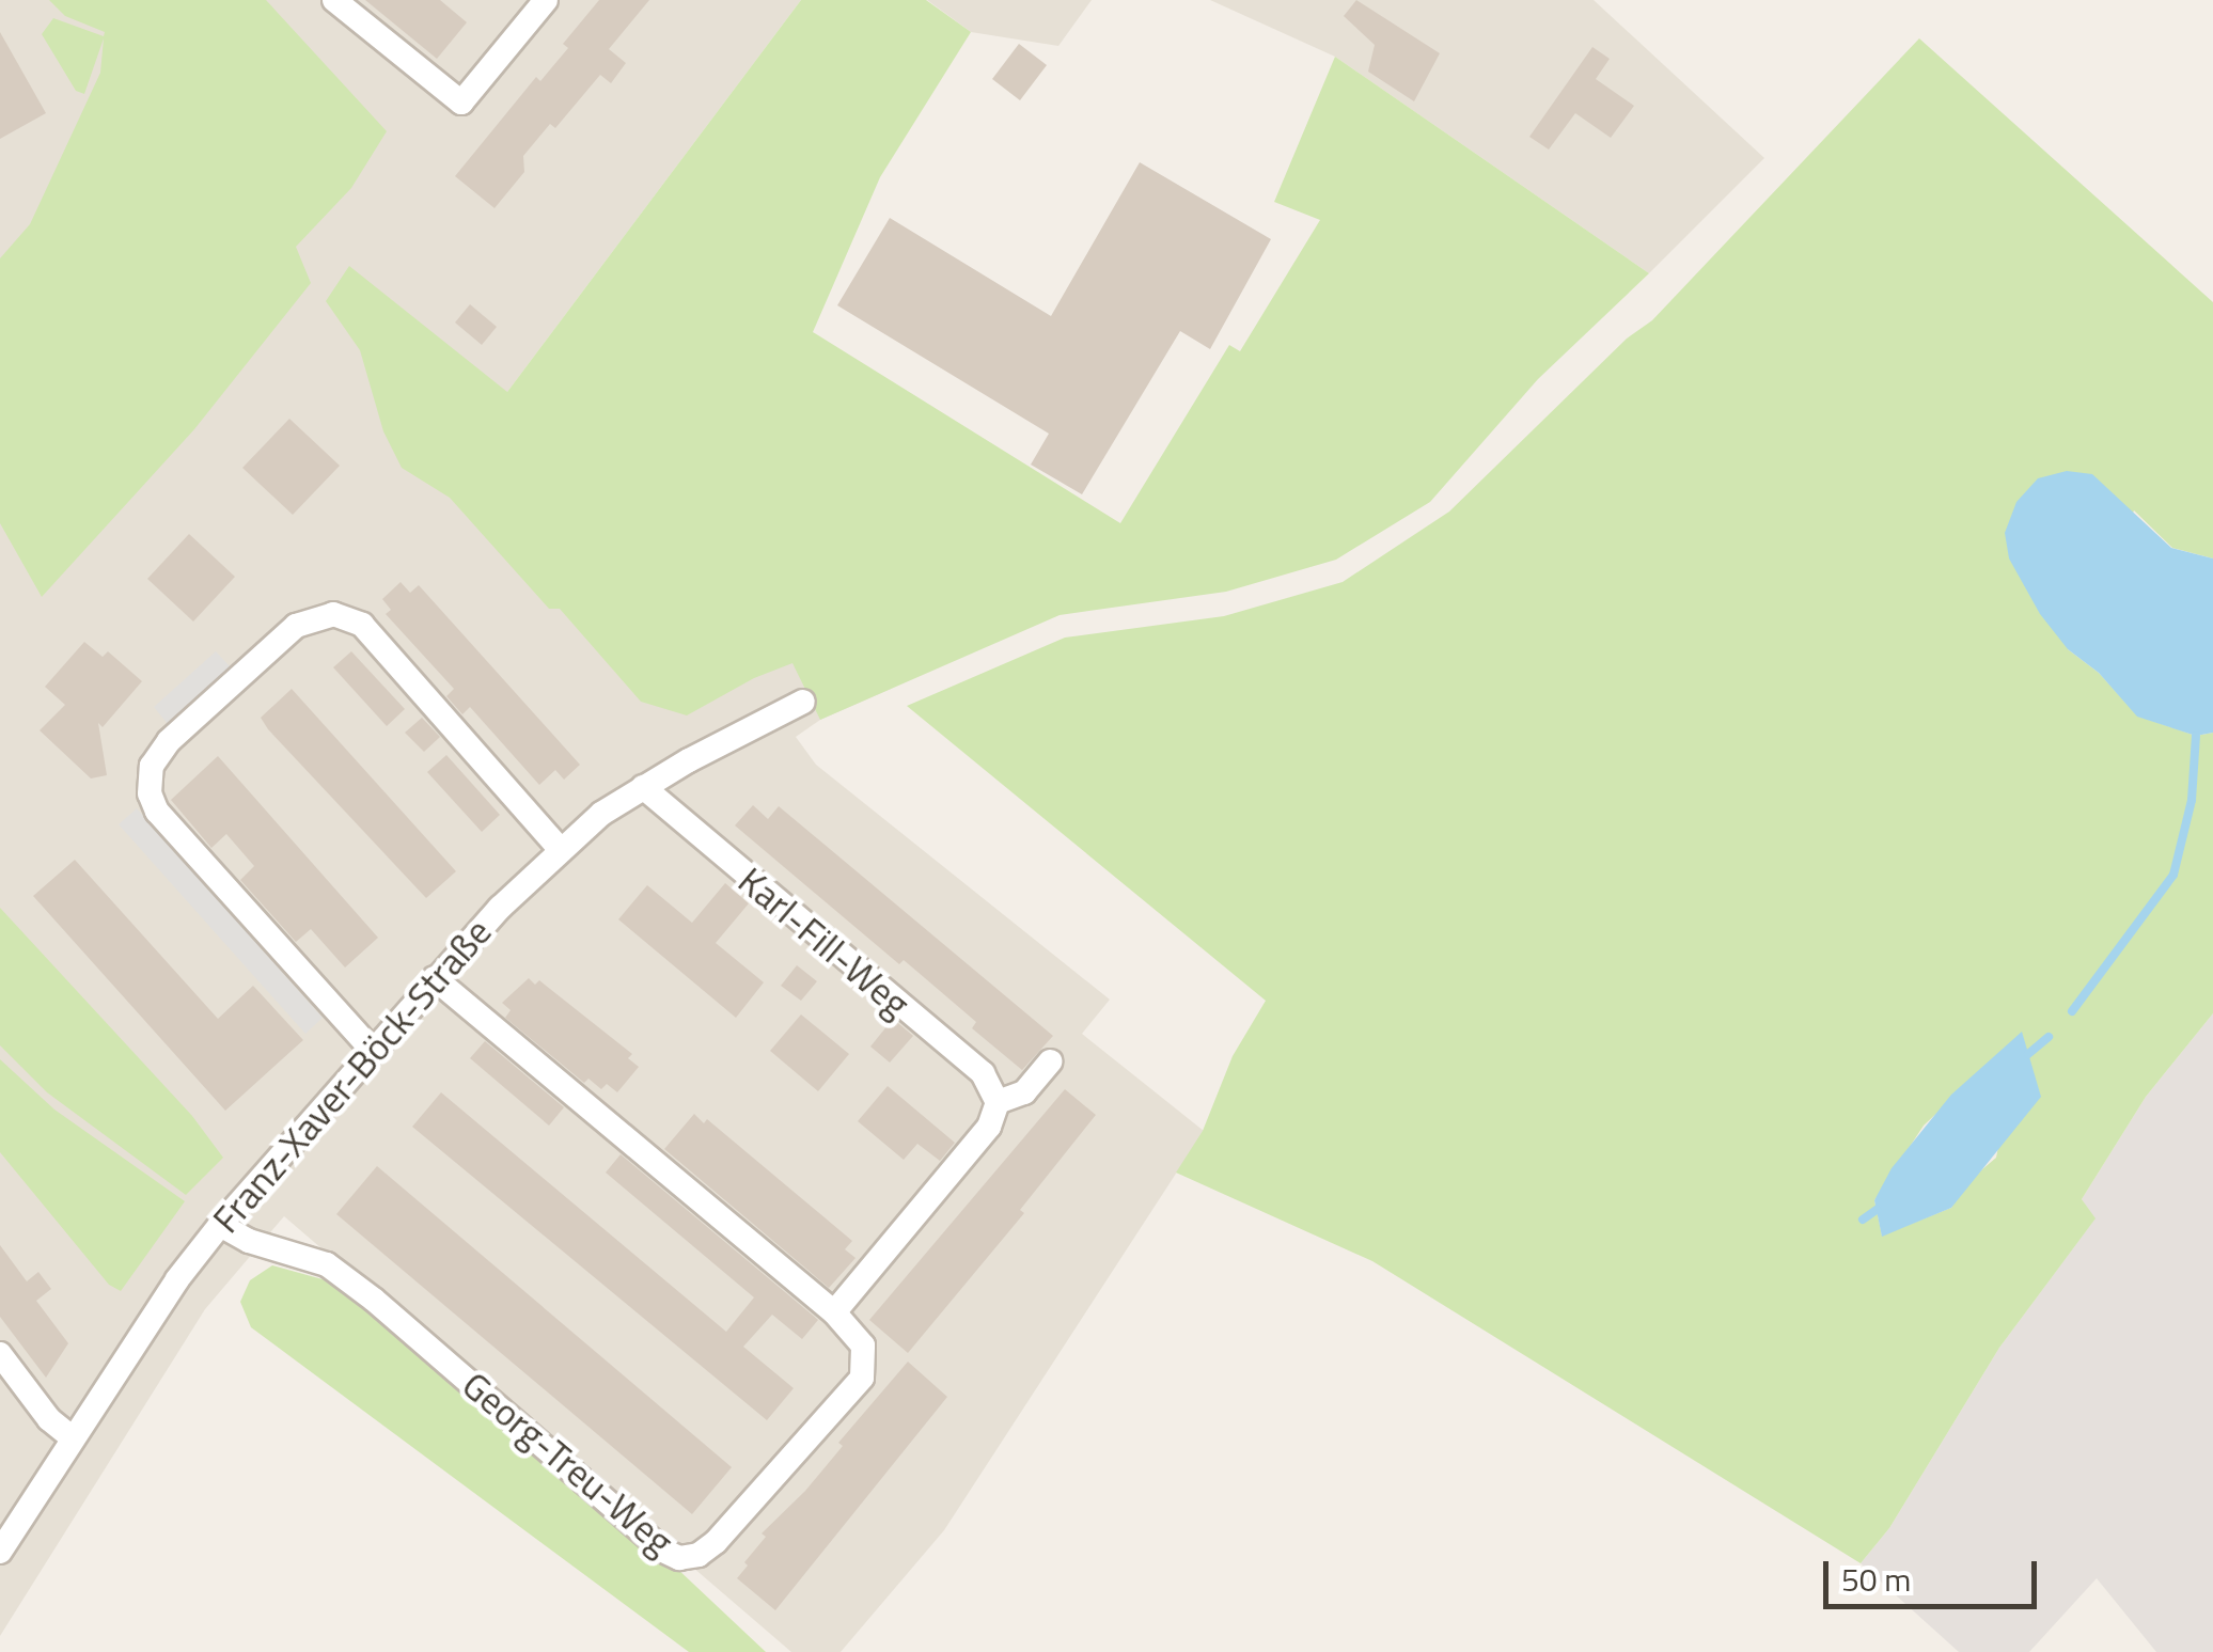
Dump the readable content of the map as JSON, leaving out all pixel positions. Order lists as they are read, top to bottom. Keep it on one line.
{"streets":{"street":["Karl-Fill-Weg","Franz-Xaver-Böck-Straße","Georg-Treu-Weg"]},"crossings":[["Karl-Fill-Weg","Franz-Xaver-Böck-Straße"],["Franz-Xaver-Böck-Straße","Georg-Treu-Weg"]],"scale_bar":"50 m"}
